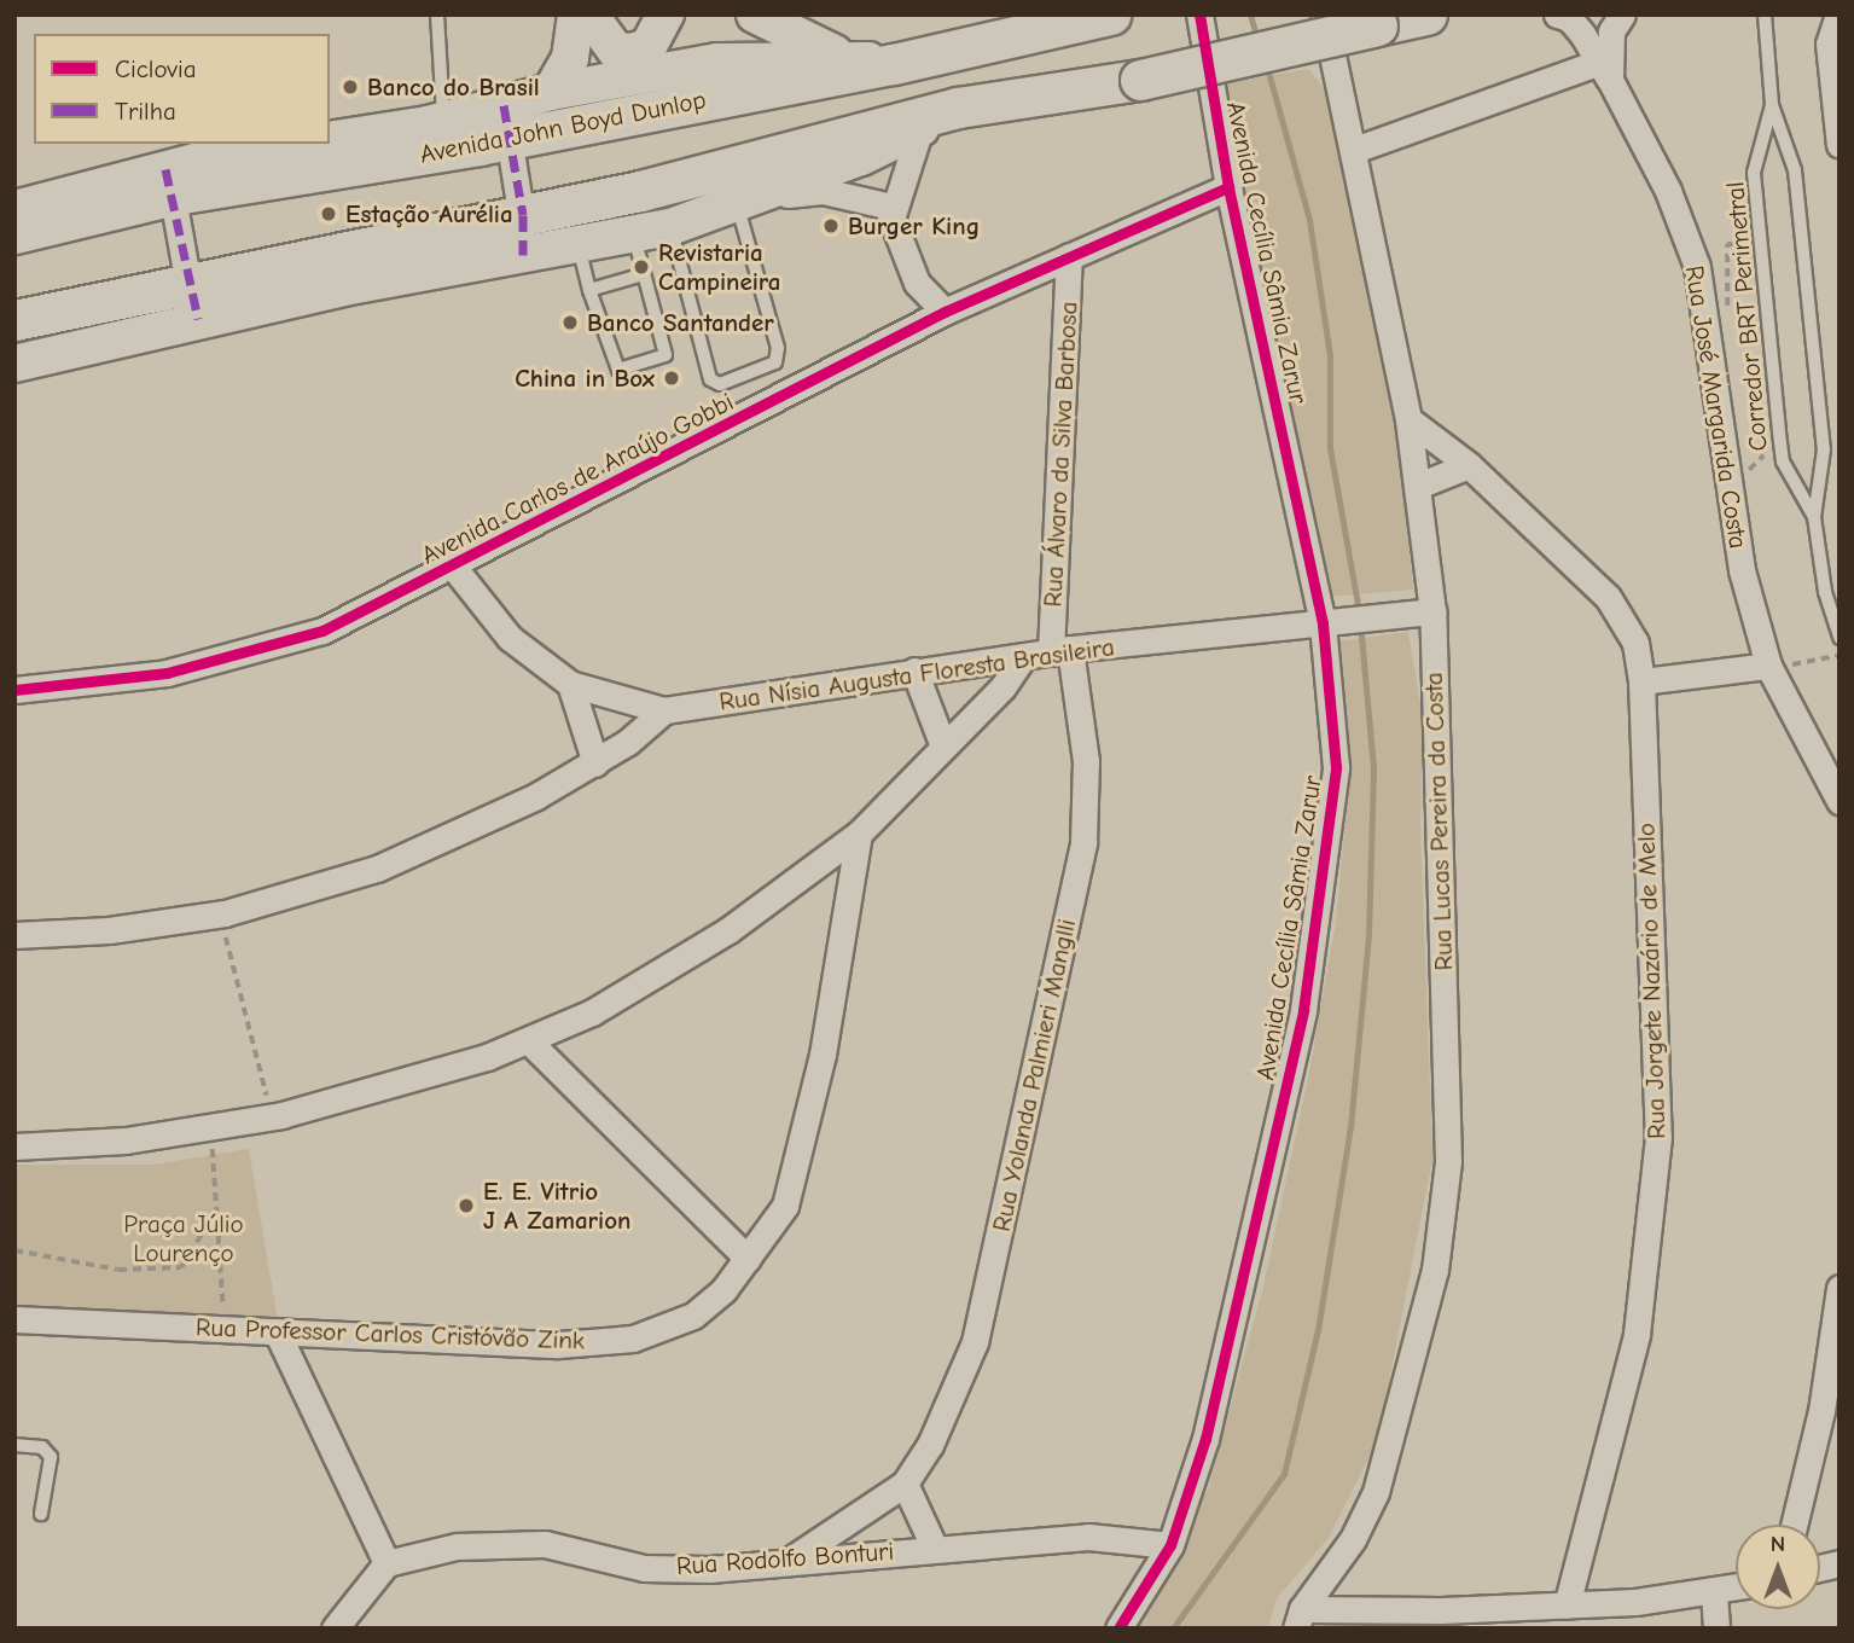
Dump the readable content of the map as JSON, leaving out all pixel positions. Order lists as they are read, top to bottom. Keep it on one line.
{"streets":{"main road":["Avenida John Boyd Dunlop"],"street":["Avenida Cecília Sâmia Zarur","Rua José Margarida Costa","Rua Álvaro da Silva Barbosa","Avenida Carlos de Araújo Gobbi","Rua Nísia Augusta Floresta Brasileira","Rua Lucas Pereira da Costa","Rua Jorgete Nazário de Melo","Rua Yolanda Palmieri Manglli","Rua Professor Carlos Cristóvão Zink","Rua Rodolfo Bonturi"],"lane":["Corredor BRT Perimetral"]},"crossings":[["Avenida Cecília Sâmia Zarur","Avenida Carlos de Araújo Gobbi"],["Avenida Cecília Sâmia Zarur","Rua Nísia Augusta Floresta Brasileira"],["Avenida Cecília Sâmia Zarur","Rua Rodolfo Bonturi"],["Rua Álvaro da Silva Barbosa","Avenida Carlos de Araújo Gobbi"],["Rua Álvaro da Silva Barbosa","Rua Nísia Augusta Floresta Brasileira"],["Rua Álvaro da Silva Barbosa","Rua Yolanda Palmieri Manglli"],["Avenida Carlos de Araújo Gobbi","Rua Nísia Augusta Floresta Brasileira"],["Rua Nísia Augusta Floresta Brasileira","Rua Lucas Pereira da Costa"],["Rua Nísia Augusta Floresta Brasileira","Rua Yolanda Palmieri Manglli"],["Rua Lucas Pereira da Costa","Rua Jorgete Nazário de Melo"],["Rua Yolanda Palmieri Manglli","Rua Rodolfo Bonturi"]],"parks":["Praça Júlio Lourenço"],"places":["Banco do Brasil","Estação Aurélia","Burger King","Revistaria Campineira","Banco Santander","China in Box","E. E. Vitrio J A Zamarion"],"legend":["Ciclovia","Trilha"],"north":"top"}
